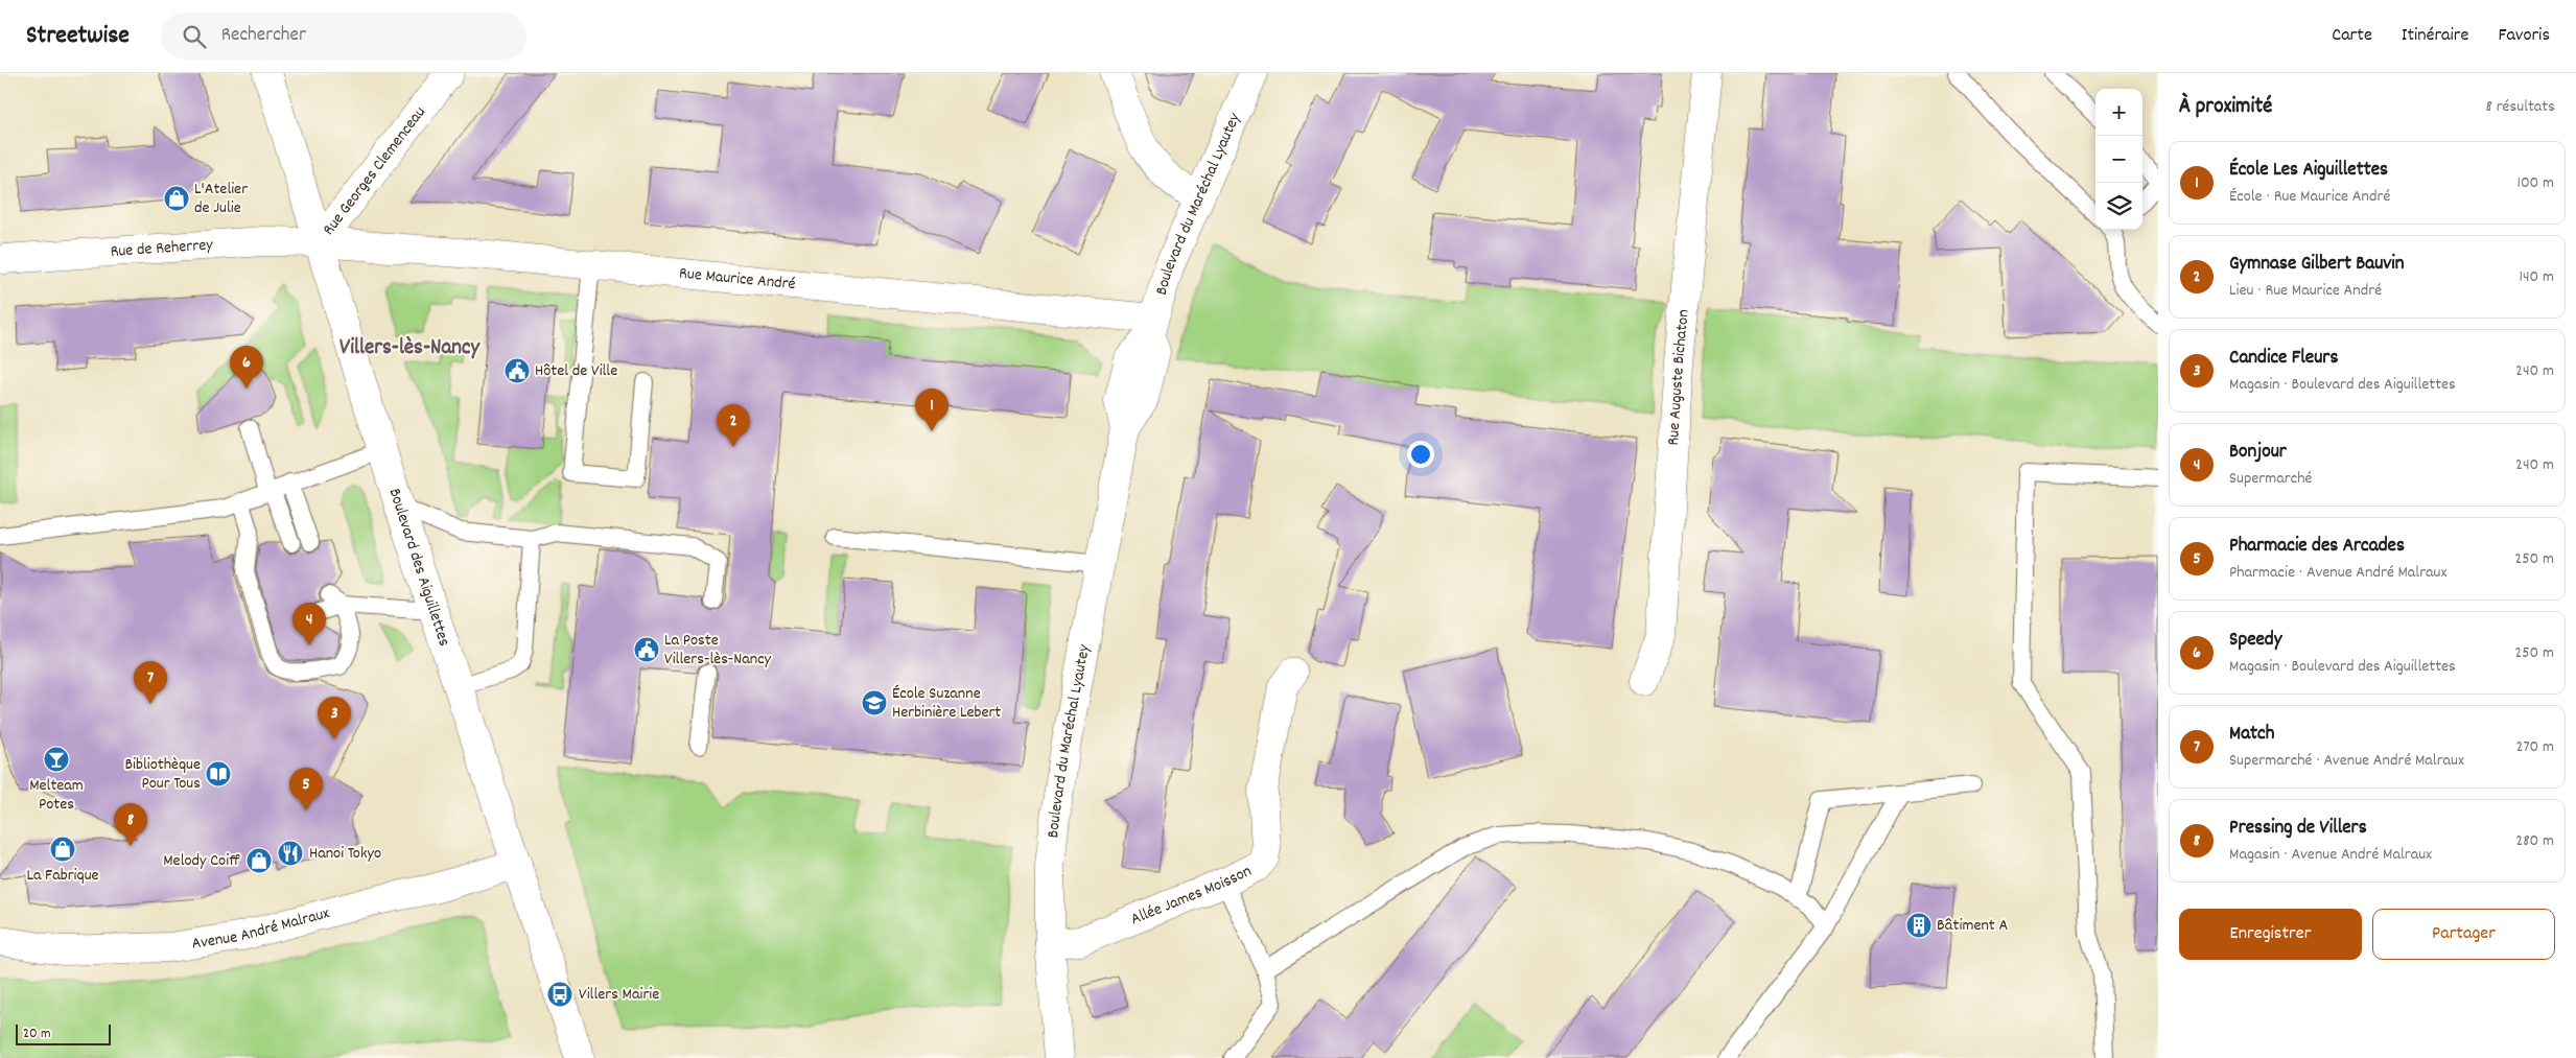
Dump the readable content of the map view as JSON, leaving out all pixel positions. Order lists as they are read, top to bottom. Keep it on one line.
{"streets":{"street":["Rue Georges Clemenceau","Boulevard du Maréchal Lyautey","Rue de Reherrey","Rue Maurice André","Rue Auguste Bichaton","Boulevard des Aiguillettes","Allée James Moisson","Avenue André Malraux"]},"crossings":[["Rue Georges Clemenceau","Rue de Reherrey"],["Rue Georges Clemenceau","Rue Maurice André"],["Rue Georges Clemenceau","Boulevard des Aiguillettes"],["Boulevard du Maréchal Lyautey","Rue Maurice André"],["Boulevard du Maréchal Lyautey","Allée James Moisson"],["Rue de Reherrey","Rue Maurice André"],["Rue de Reherrey","Boulevard des Aiguillettes"],["Rue Maurice André","Boulevard des Aiguillettes"],["Boulevard des Aiguillettes","Avenue André Malraux"]],"districts":["Villers-lès-Nancy"],"places":{"shop":["L'Atelier de Julie","La Fabrique","Melody Coiff"],"public building":["Hôtel de Ville","La Poste Villers-lès-Nancy"],"school or university":["École Suzanne Herbinière Lebert"],"bar":["Melteam Potes"],"library":["Bibliothèque Pour Tous"],"restaurant":["Hanoi Tokyo"],"building":["Bâtiment A"],"bus stop":["Villers Mairie"]},"scale_bar":"20 m","page":{"header":"Streetwise","search":"Rechercher","nav":["Carte","Itinéraire","Favoris"],"heading":["À proximité","8 résultats"],"map_buttons":["+","−"],"list":[{"mark":"1","name":"École Les Aiguillettes","note":"École · Rue Maurice André","value":"100 m"},{"mark":"2","name":"Gymnase Gilbert Bauvin","note":"Lieu · Rue Maurice André","value":"140 m"},{"mark":"3","name":"Candice Fleurs","note":"Magasin · Boulevard des Aiguillettes","value":"240 m"},{"mark":"4","name":"Bonjour","note":"Supermarché","value":"240 m"},{"mark":"5","name":"Pharmacie des Arcades","note":"Pharmacie · Avenue André Malraux","value":"250 m"},{"mark":"6","name":"Speedy","note":"Magasin · Boulevard des Aiguillettes","value":"250 m"},{"mark":"7","name":"Match","note":"Supermarché · Avenue André Malraux","value":"270 m"},{"mark":"8","name":"Pressing de Villers","note":"Magasin · Avenue André Malraux","value":"280 m"}],"pins":["6","1","2","4","7","3","5","8"],"buttons":["Enregistrer","Partager"],"scale":"20 m"}}
